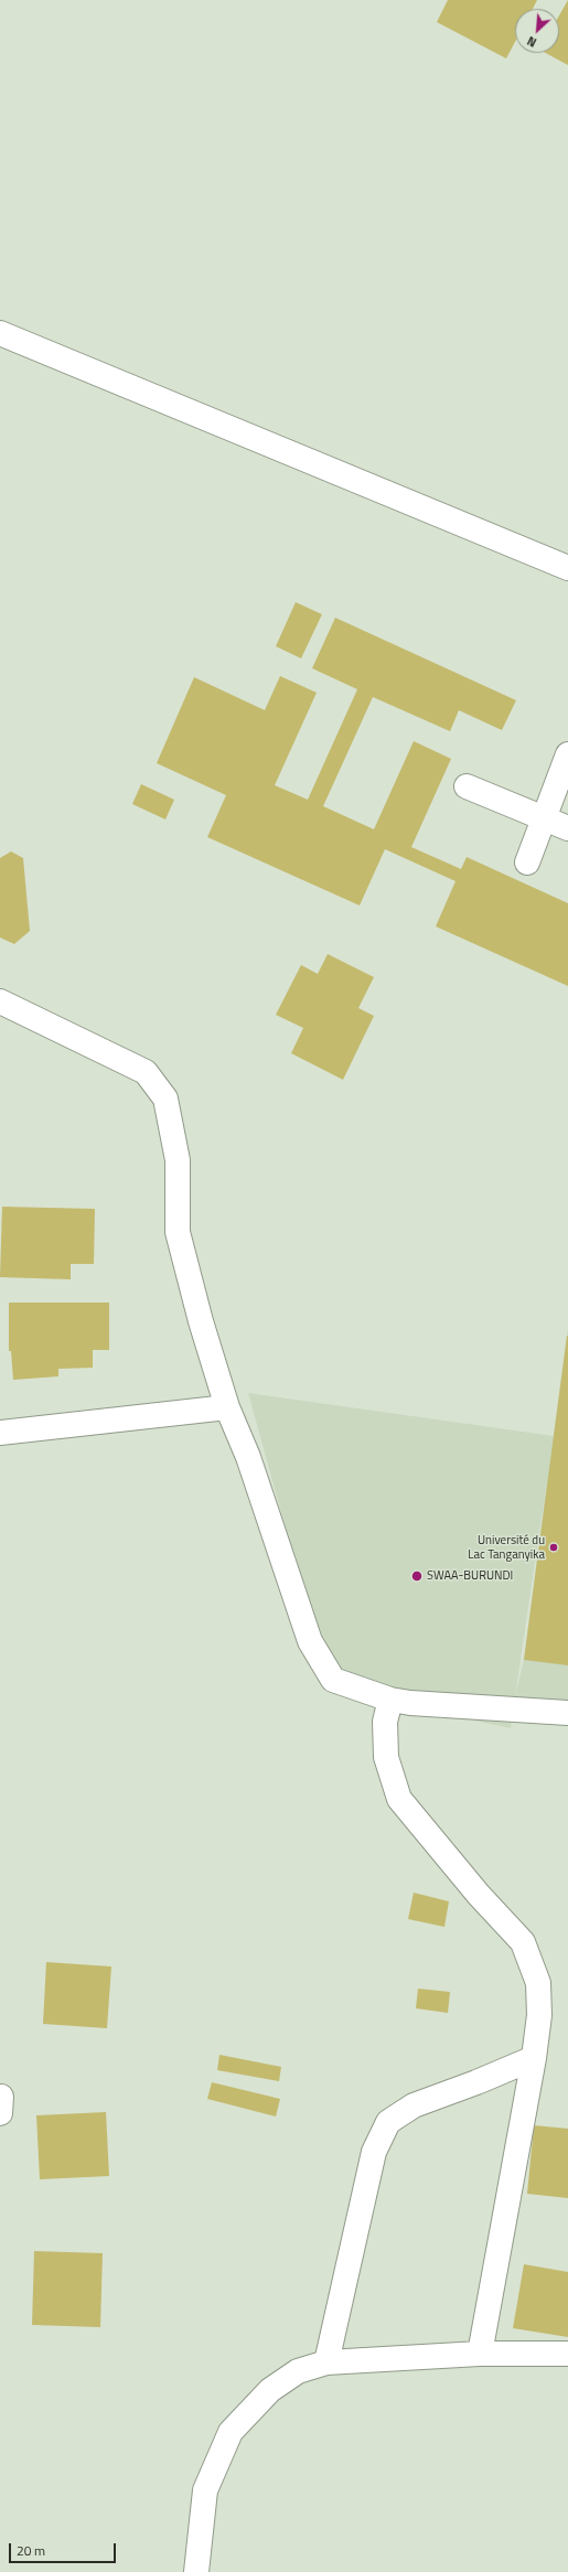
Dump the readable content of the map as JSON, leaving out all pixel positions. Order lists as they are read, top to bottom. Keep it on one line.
{"places":["Université du Lac Tanganyika","SWAA-BURUNDI"],"scale_bar":"20 m","north":"bottom left"}
